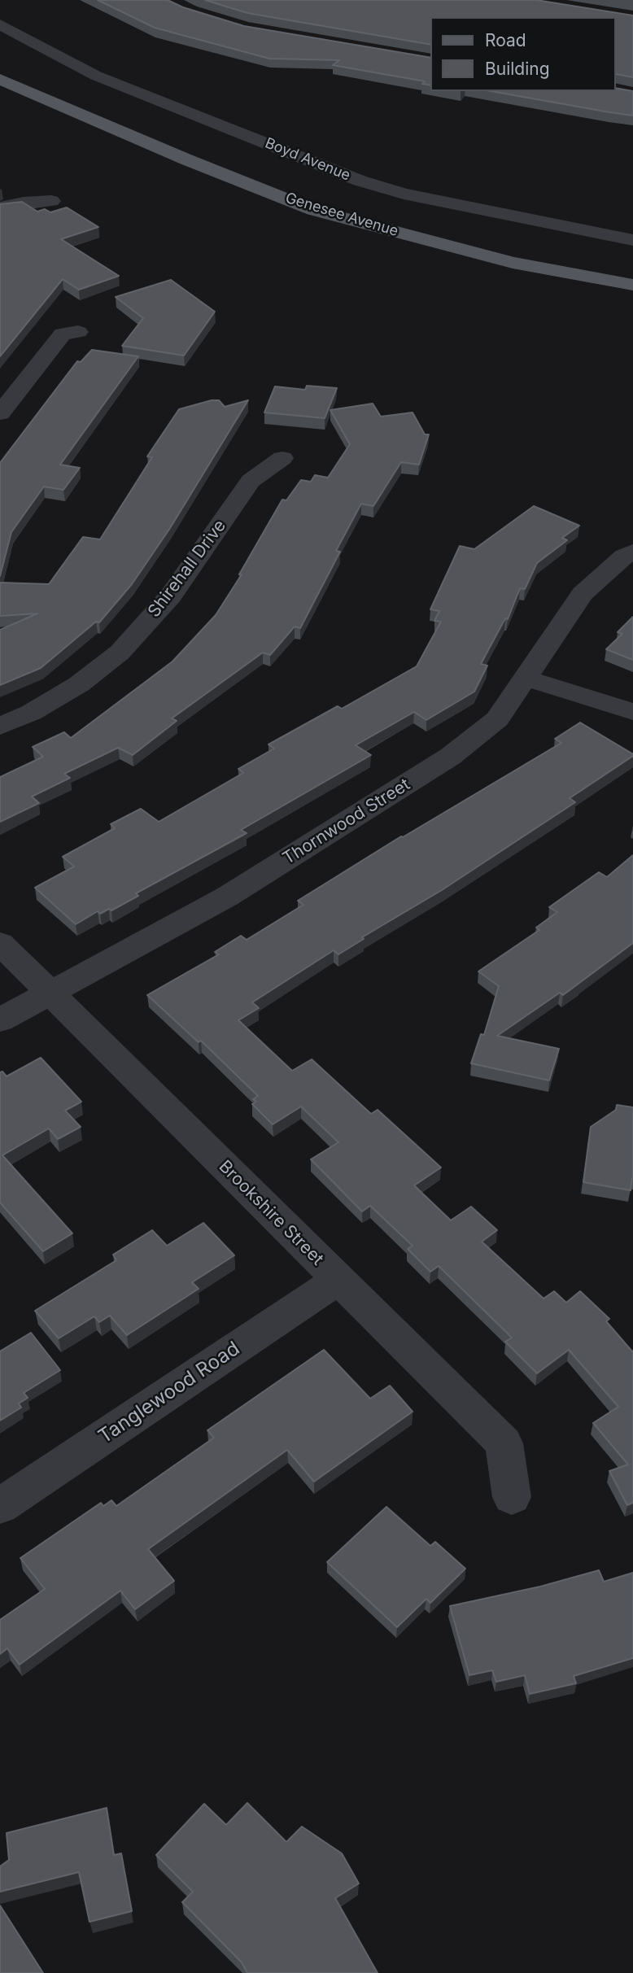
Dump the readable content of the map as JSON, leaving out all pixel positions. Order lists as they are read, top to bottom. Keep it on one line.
{"streets":{"main road":["Genesee Avenue"],"street":["Boyd Avenue","Shirehall Drive","Thornwood Street","Brookshire Street","Tanglewood Road"]},"crossings":[["Thornwood Street","Brookshire Street"],["Brookshire Street","Tanglewood Road"]],"legend":["Road","Building"]}
